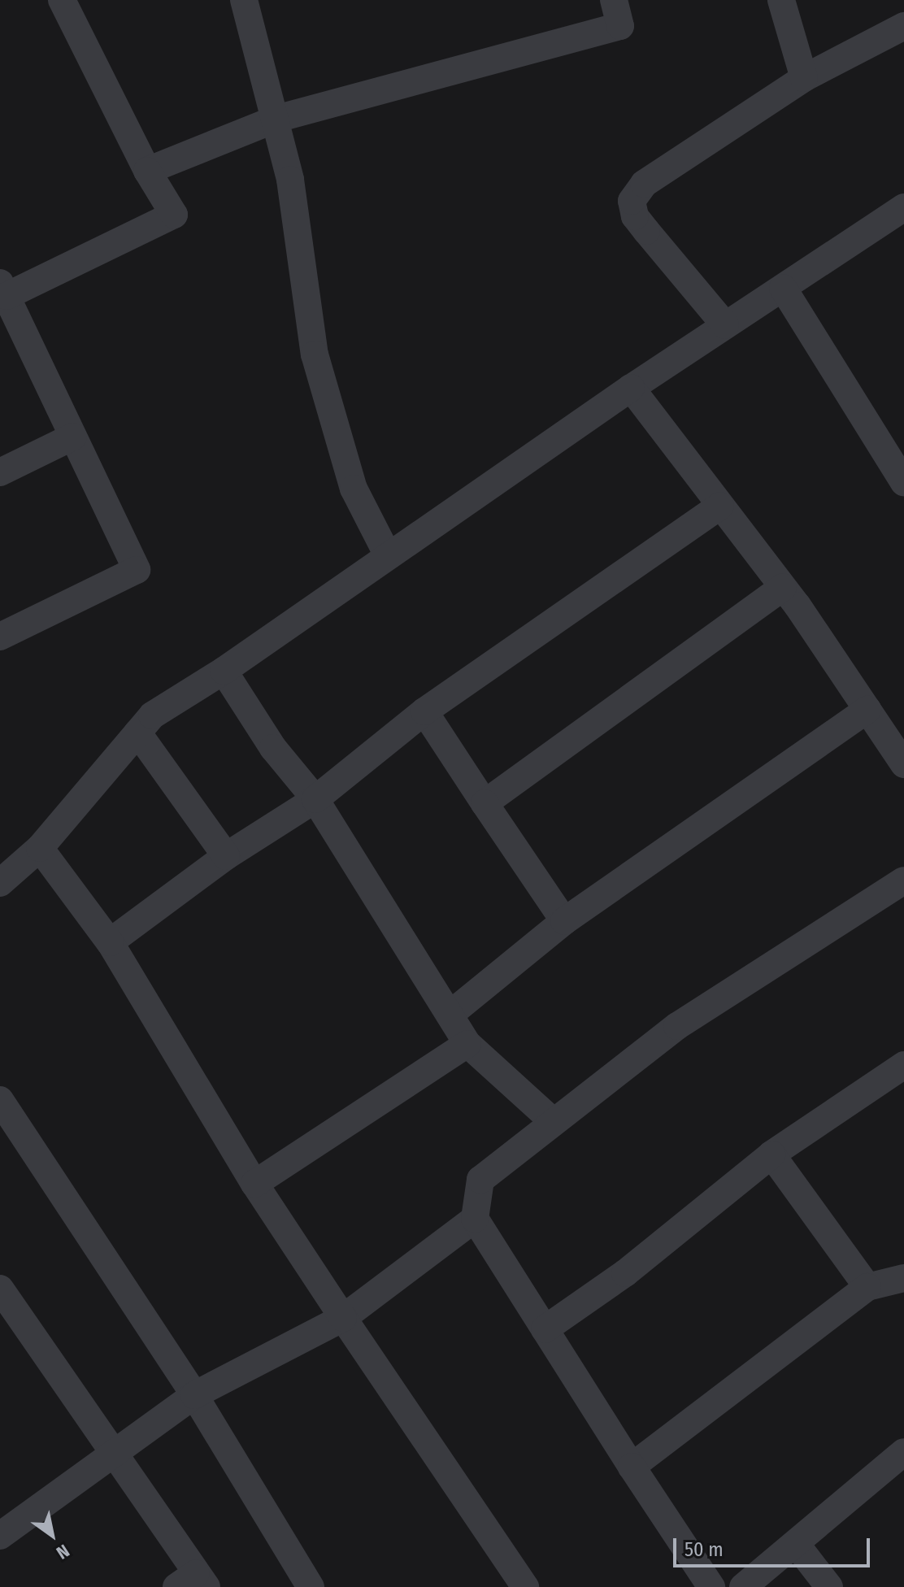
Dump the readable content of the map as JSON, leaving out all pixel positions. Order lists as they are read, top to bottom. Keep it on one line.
{"scale_bar":"50 m","north":"bottom right"}
